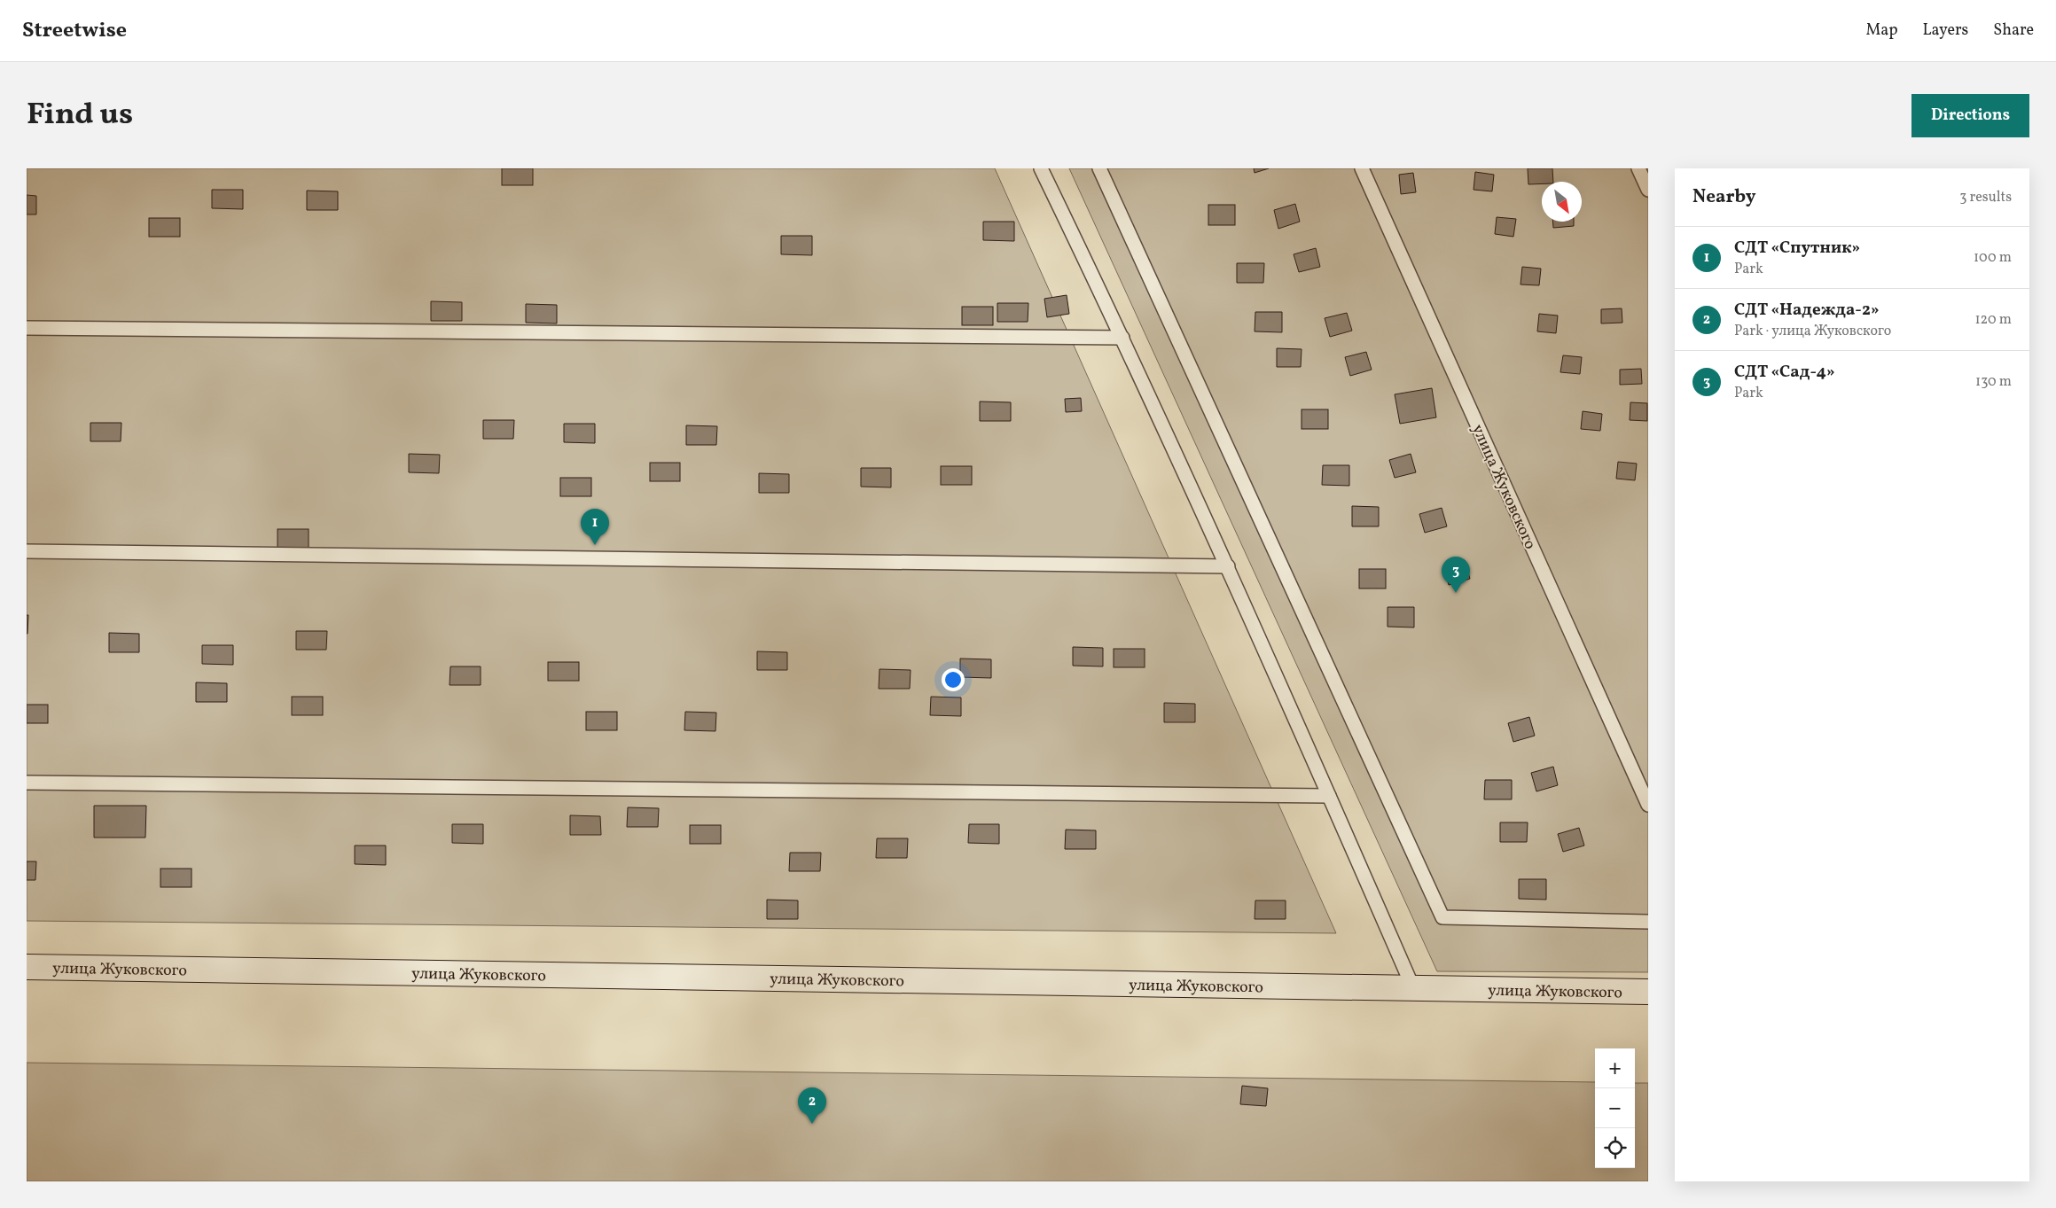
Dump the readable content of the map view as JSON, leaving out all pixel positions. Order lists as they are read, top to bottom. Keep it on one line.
{"streets":{"main road":["улица Жуковского"]},"north":"bottom right","page":{"header":"Streetwise","nav":["Map","Layers","Share"],"title":"Find us","buttons":"Directions","heading":["Nearby","3 results"],"list":[{"mark":"1","name":"СДТ «Спутник»","note":"Park","value":"100 m"},{"mark":"2","name":"СДТ «Надежда-2»","note":"Park · улица Жуковского","value":"120 m"},{"mark":"3","name":"СДТ «Сад-4»","note":"Park","value":"130 m"}],"pins":["1","3","2"],"map_buttons":["+","−"]}}
